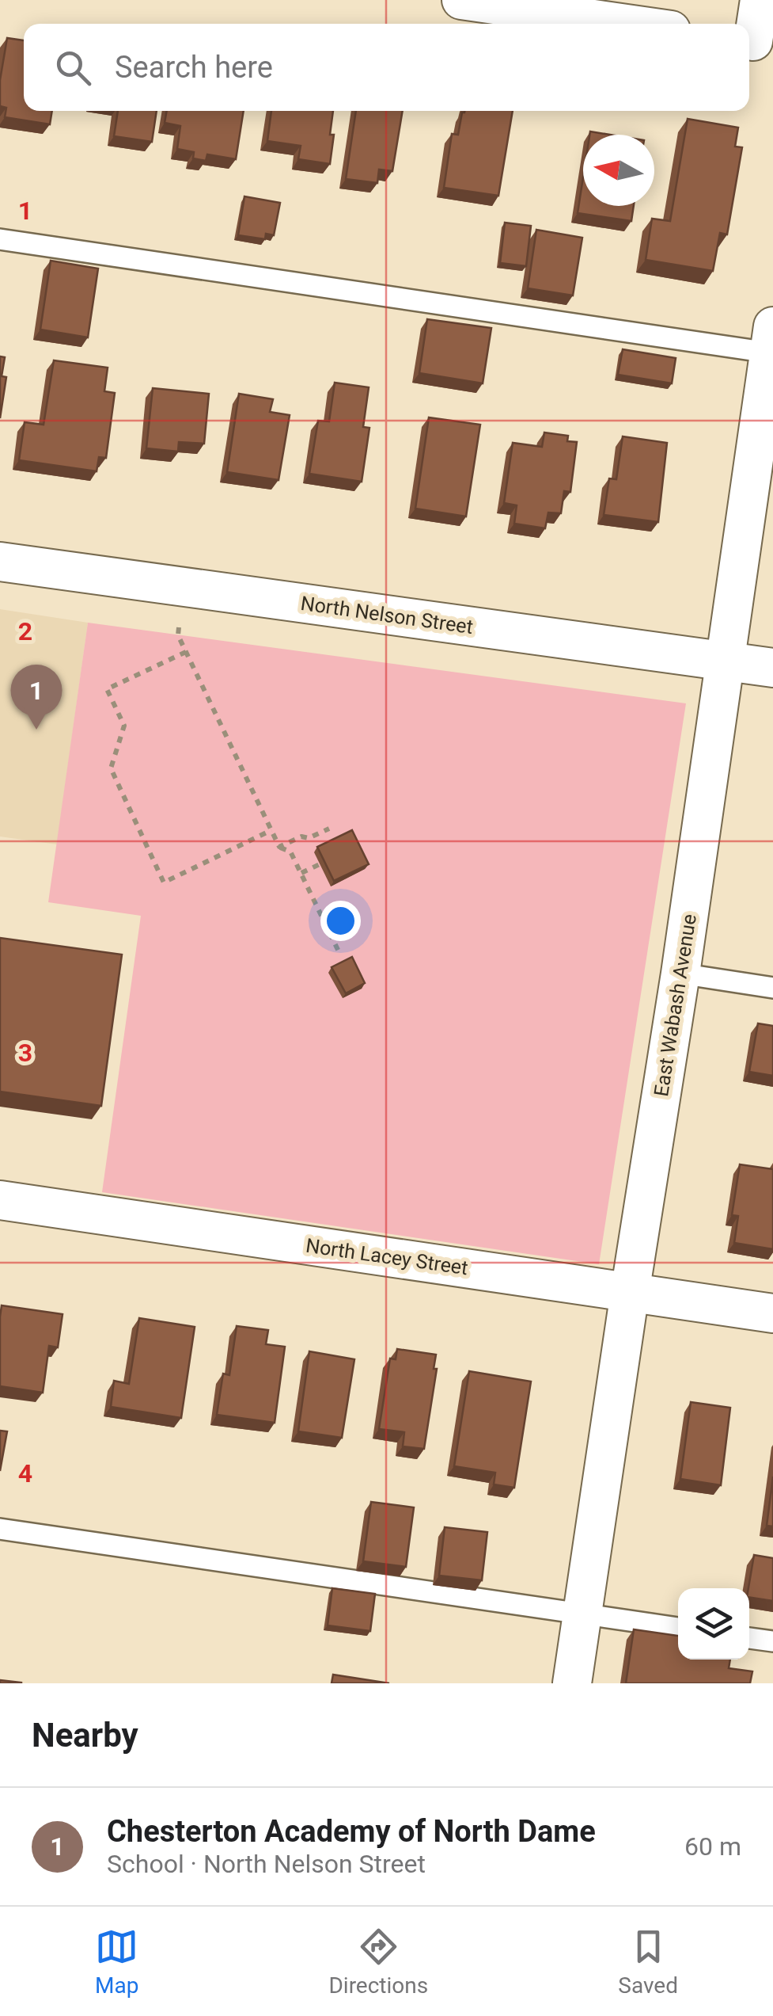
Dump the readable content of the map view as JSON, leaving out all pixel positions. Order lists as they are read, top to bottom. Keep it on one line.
{"streets":{"street":["North Nelson Street","East Wabash Avenue","North Lacey Street"]},"crossings":[["North Nelson Street","East Wabash Avenue"],["East Wabash Avenue","North Lacey Street"]],"north":"left","page":{"search":"Search here","pins":"1","heading":"Nearby","list":[{"mark":"1","name":"Chesterton Academy of North Dame","note":"School · North Nelson Street","value":"60 m"}],"nav":["Map","Directions","Saved"]},"grid":{"rows":["1","2","3","4"]}}
